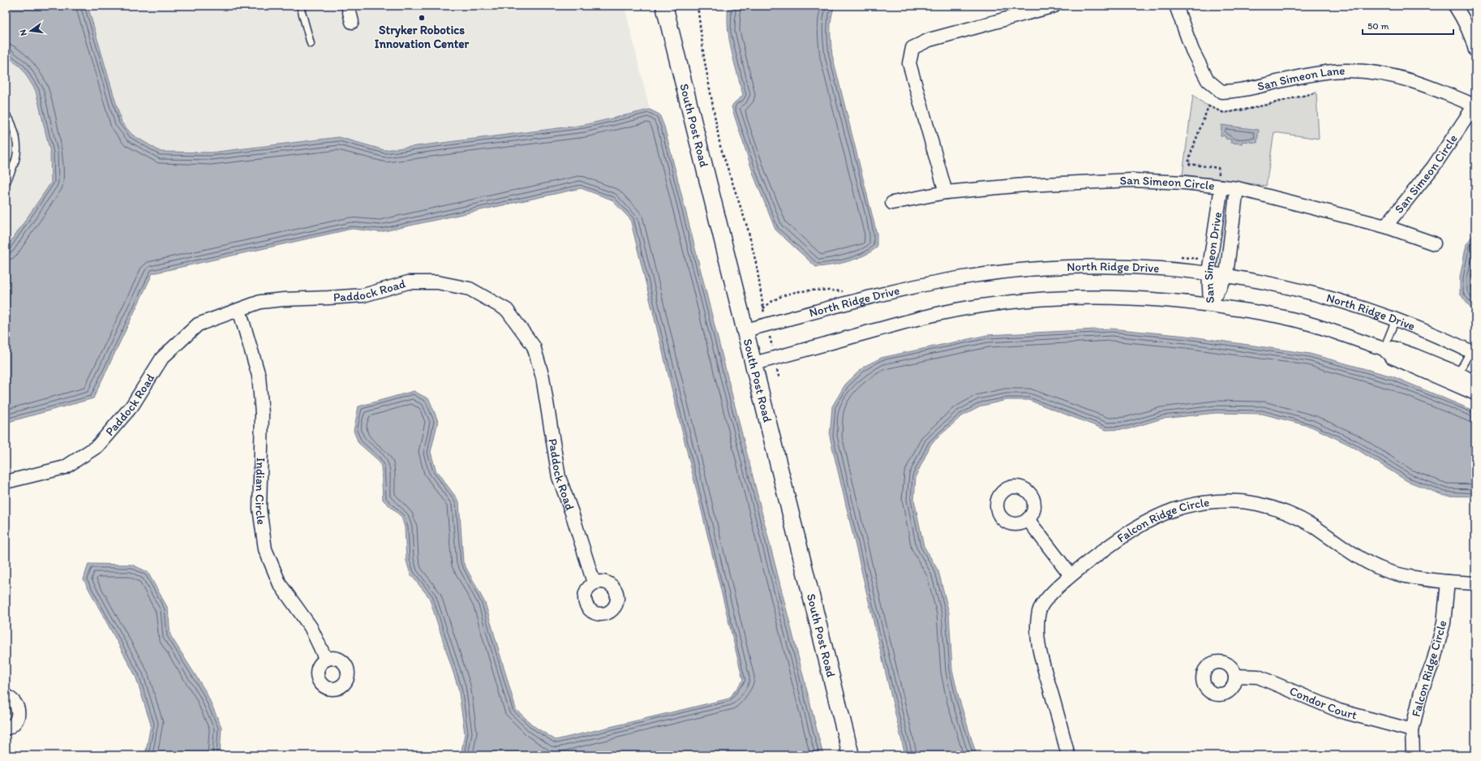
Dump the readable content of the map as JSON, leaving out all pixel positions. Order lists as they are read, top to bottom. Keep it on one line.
{"streets":{"street":["San Simeon Lane","South Post Road","San Simeon Circle","San Simeon Drive","North Ridge Drive","Paddock Road","Indian Circle","Falcon Ridge Circle","Condor Court"]},"crossings":[["San Simeon Lane","San Simeon Circle"],["South Post Road","North Ridge Drive"],["San Simeon Circle","San Simeon Drive"],["San Simeon Drive","North Ridge Drive"],["Paddock Road","Indian Circle"],["Falcon Ridge Circle","Condor Court"]],"places":["Stryker Robotics Innovation Center"],"scale_bar":"50 m","north":"left"}
